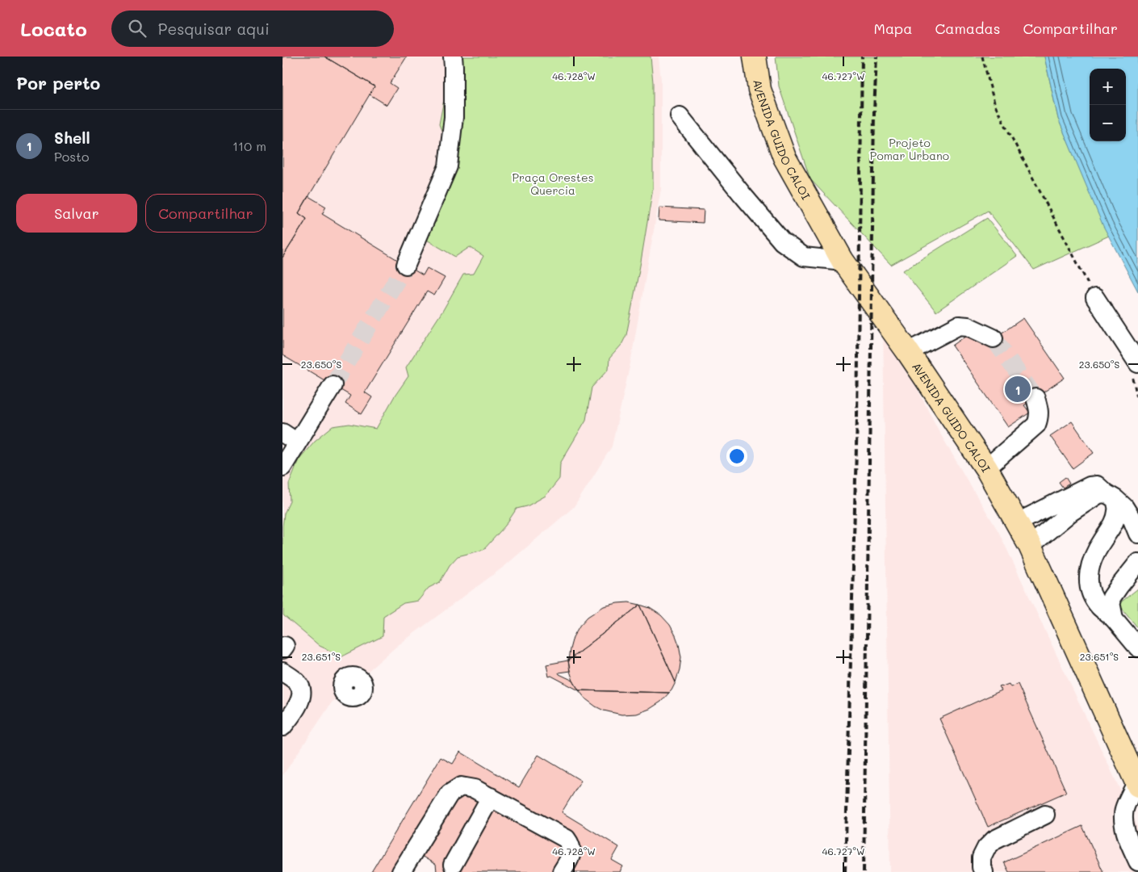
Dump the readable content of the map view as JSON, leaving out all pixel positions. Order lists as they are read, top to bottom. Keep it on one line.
{"streets":{"highway":["AVENIDA GUIDO CALOI"]},"parks":["Projeto Pomar Urbano","Praça Orestes Quercia"],"page":{"header":"Locato","search":"Pesquisar aqui","nav":["Mapa","Camadas","Compartilhar"],"heading":"Por perto","map_buttons":["+","−"],"list":[{"mark":"1","name":"Shell","note":"Posto","value":"110 m"}],"buttons":["Salvar","Compartilhar"],"pins":"1"},"coordinates":["46.728°W","46.727°W","23.650°S","23.651°S"]}
